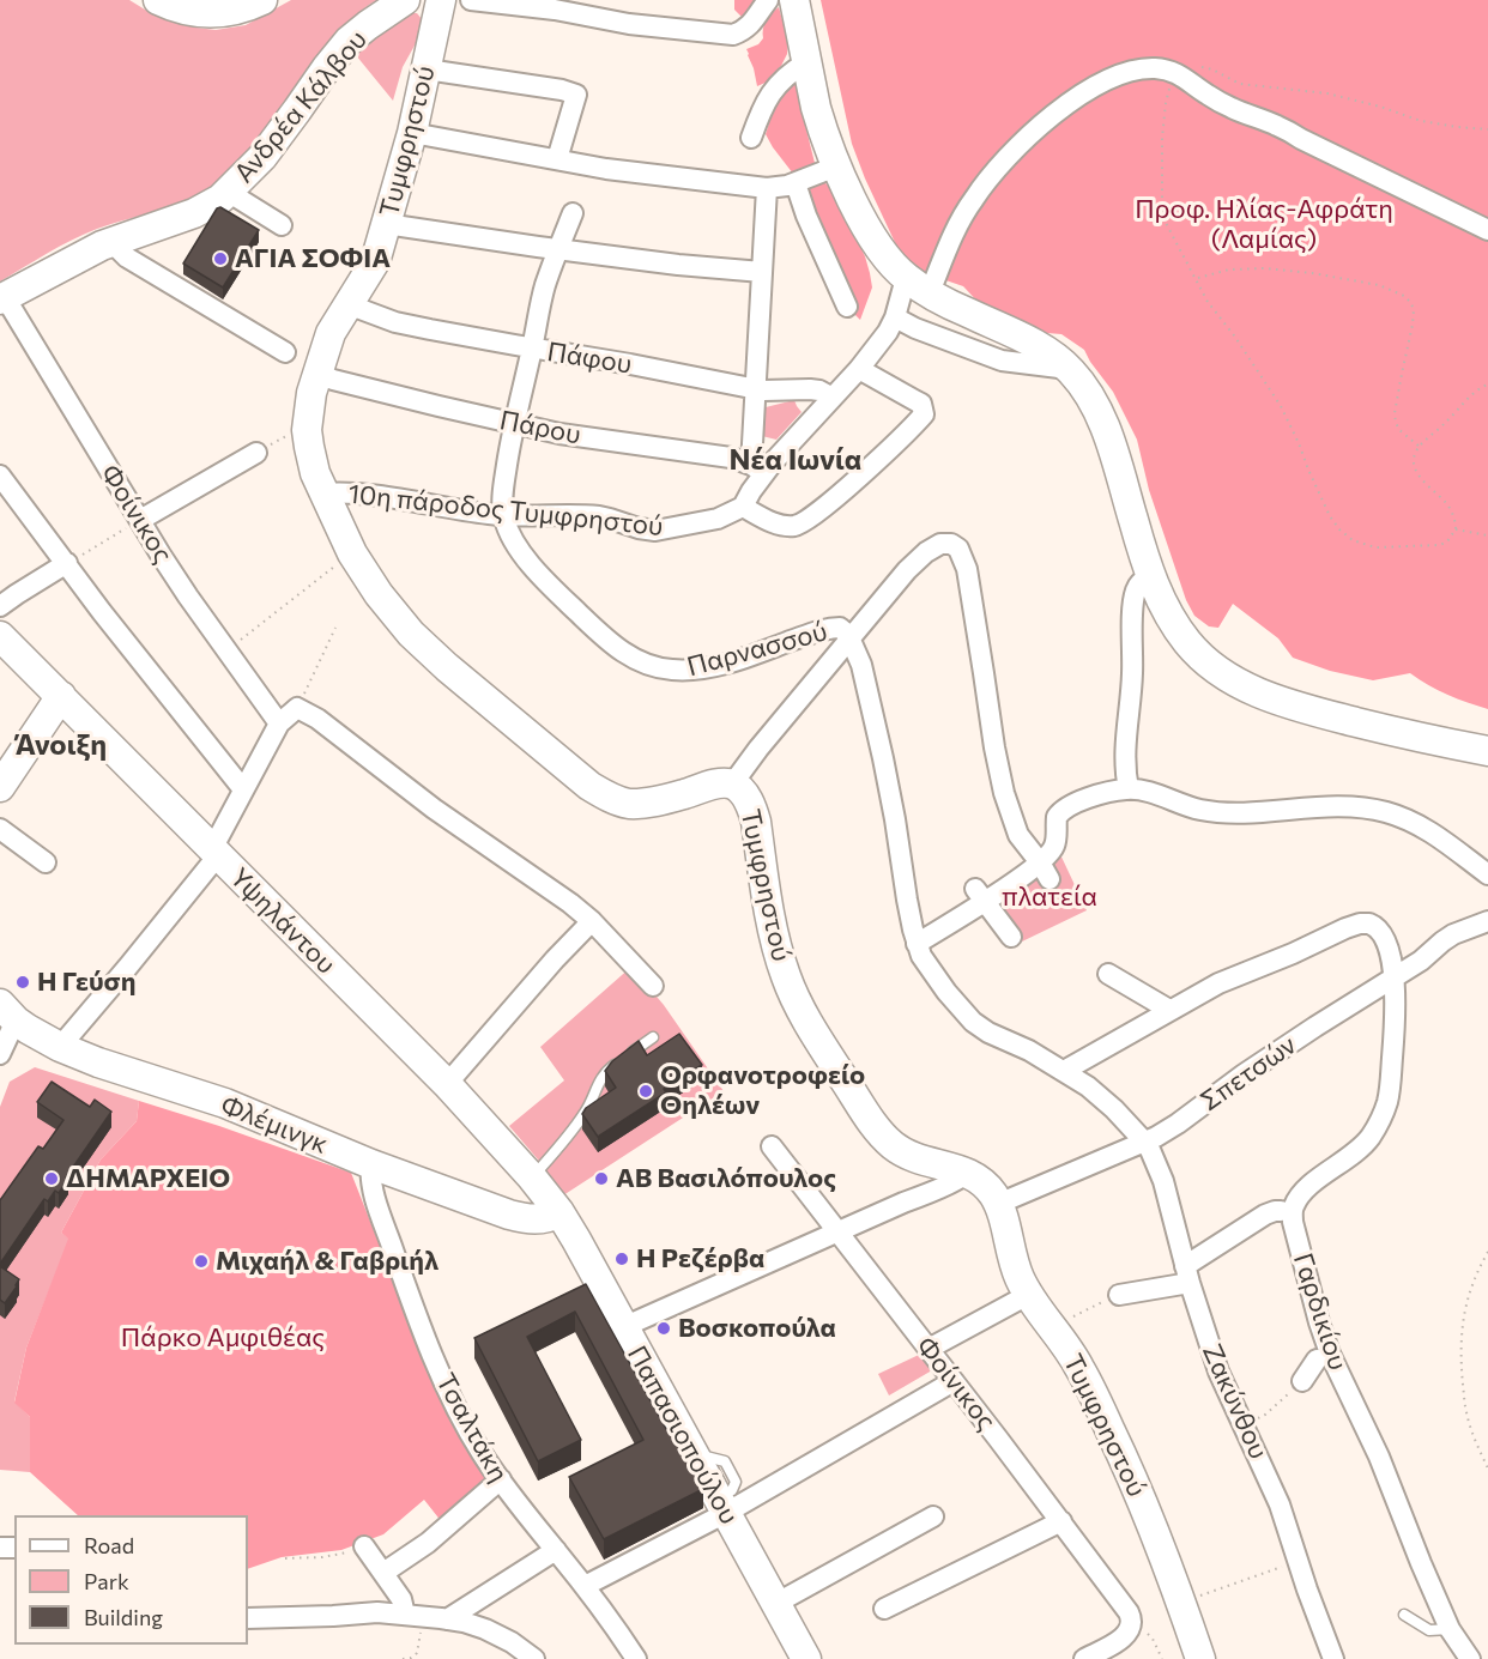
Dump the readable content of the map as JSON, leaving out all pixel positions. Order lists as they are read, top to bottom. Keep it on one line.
{"streets":{"main road":["Ανδρέα Κάλβου","Τυμφρηστού","Υψηλάντου","Φλέμινγκ","Παπασιοπούλου"],"street":["Πάφου","Πάρου","10η πάροδος Τυμφρηστού","Φοίνικος","Παρνασσού","Σπετσών","Γαρδικίου","Ζακύνθου","Τσαλτάκη"]},"crossings":[["Ανδρέα Κάλβου","Φοίνικος"],["Τυμφρηστού","Πάφου"],["Τυμφρηστού","Πάρου"],["Τυμφρηστού","10η πάροδος Τυμφρηστού"],["Τυμφρηστού","Σπετσών"],["Πάφου","Παρνασσού"],["Πάρου","Παρνασσού"],["10η πάροδος Τυμφρηστού","Παρνασσού"],["Παρνασσού","Σπετσών"],["Παρνασσού","Ζακύνθου"],["Υψηλάντου","Φλέμινγκ"],["Υψηλάντου","Παπασιοπούλου"],["Σπετσών","Γαρδικίου"],["Σπετσών","Ζακύνθου"],["Φλέμινγκ","Τσαλτάκη"],["Φλέμινγκ","Παπασιοπούλου"]],"districts":["Νέα Ιωνία","Άνοιξη"],"parks":["Προφ. Ηλίας-Αφράτη (Λαμίας)","πλατεία","Πάρκο Αμφιθέας"],"places":["ΑΓΙΑ ΣΟΦΙΑ","Η Γεύση","Ορφανοτροφείο Θηλέων","ΔΗΜΑΡΧΕΙΟ","ΑΒ Βασιλόπουλος","Η Ρεζέρβα","Μιχαήλ & Γαβριήλ","Βοσκοπούλα"],"legend":["Road","Park","Building"]}
